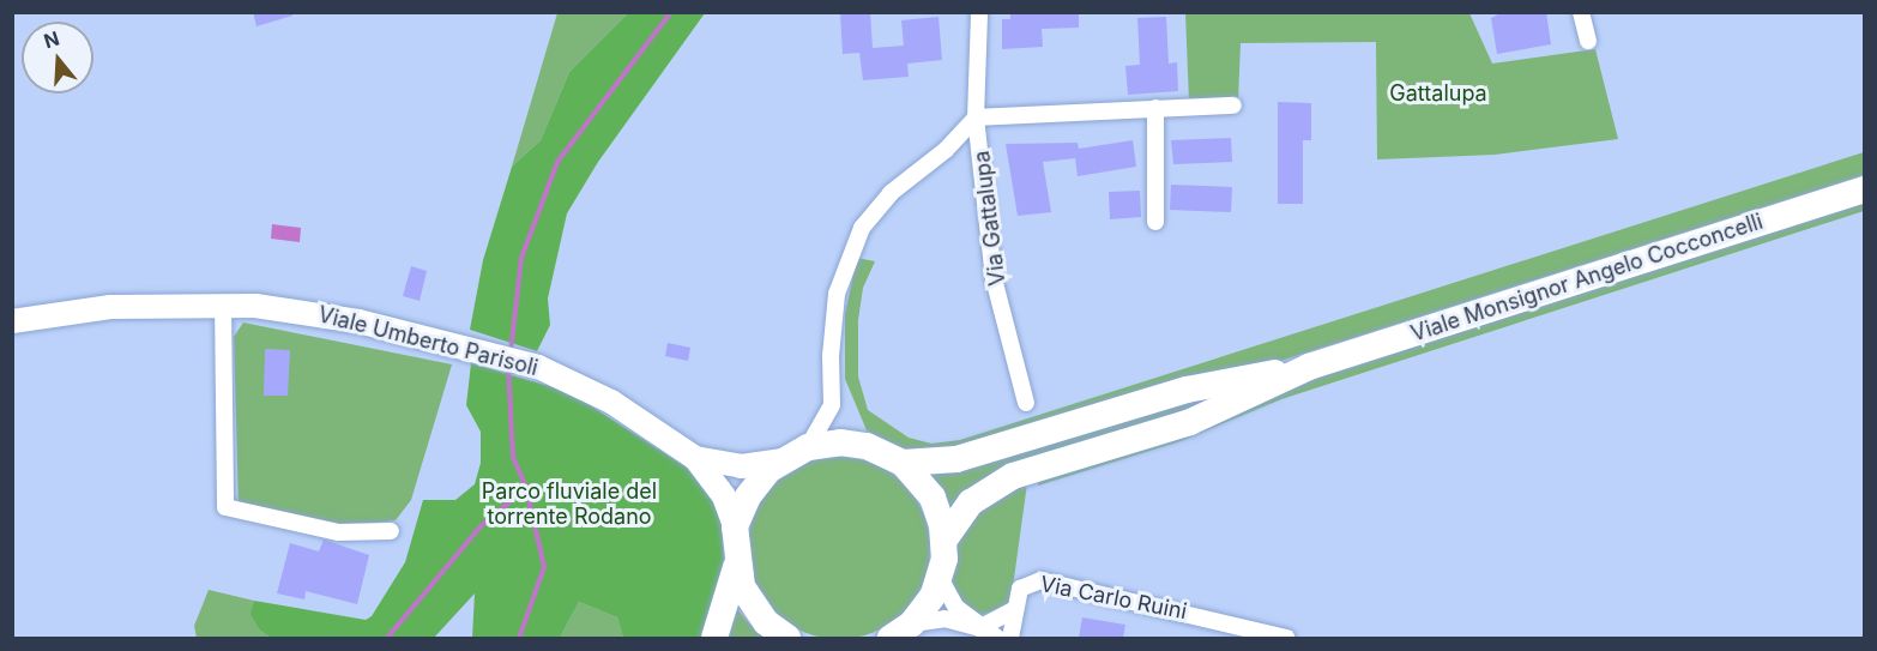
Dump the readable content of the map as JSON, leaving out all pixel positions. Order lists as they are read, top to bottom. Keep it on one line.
{"streets":{"main road":["Viale Monsignor Angelo Cocconcelli","Viale Umberto Parisoli"],"street":["Via Gattalupa","Via Carlo Ruini"]},"parks":["Gattalupa","Parco fluviale del torrente Rodano"],"north":"top"}
